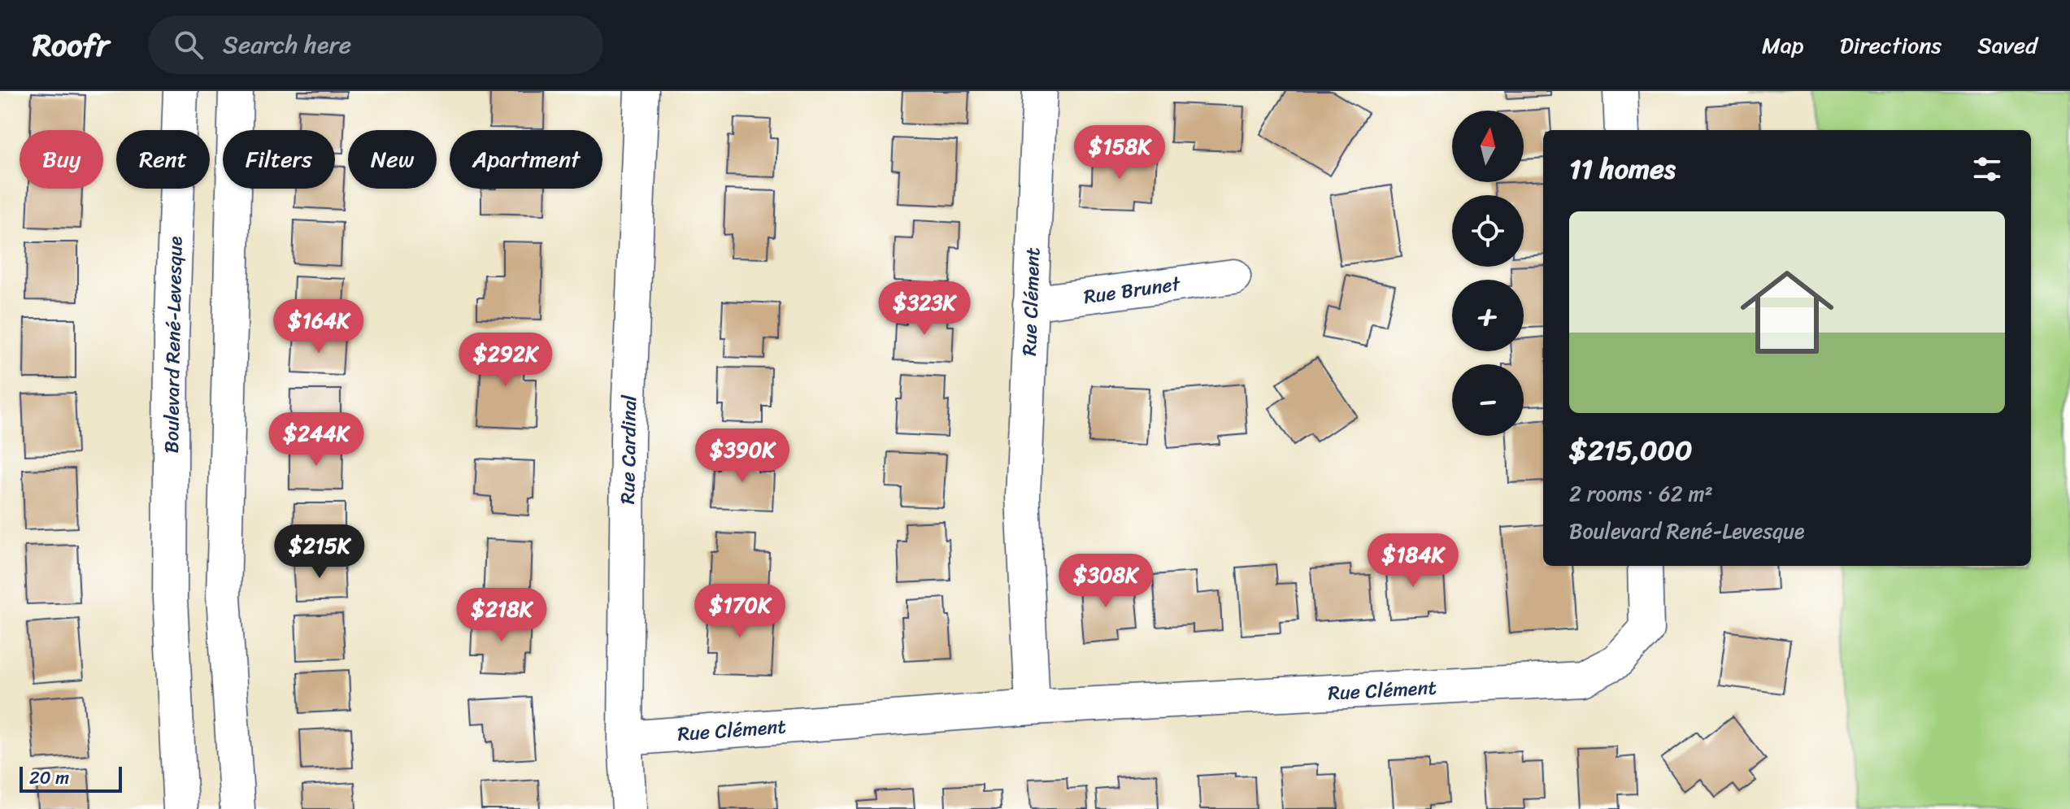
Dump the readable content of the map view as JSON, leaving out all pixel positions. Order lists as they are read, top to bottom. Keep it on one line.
{"streets":{"street":["Rue Brunet","Rue Clément","Boulevard René-Levesque","Rue Cardinal"]},"crossings":[["Rue Brunet","Rue Clément"],["Rue Clément","Rue Cardinal"]],"scale_bar":"20 m","north":"top","page":{"header":"Roofr","search":"Search here","nav":["Map","Directions","Saved"],"map_buttons":["+","−"],"price":["$158K","$323K","$164K","$292K","$244K","$390K","$215K","$184K","$308K","$170K","$218K"],"chip":["Buy","Rent","Filters","New","Apartment"],"heading":"11 homes","list":[{"name":"$215,000","note":"2 rooms · 62 m² · Boulevard René-Levesque"}],"scale":"20 m"}}
